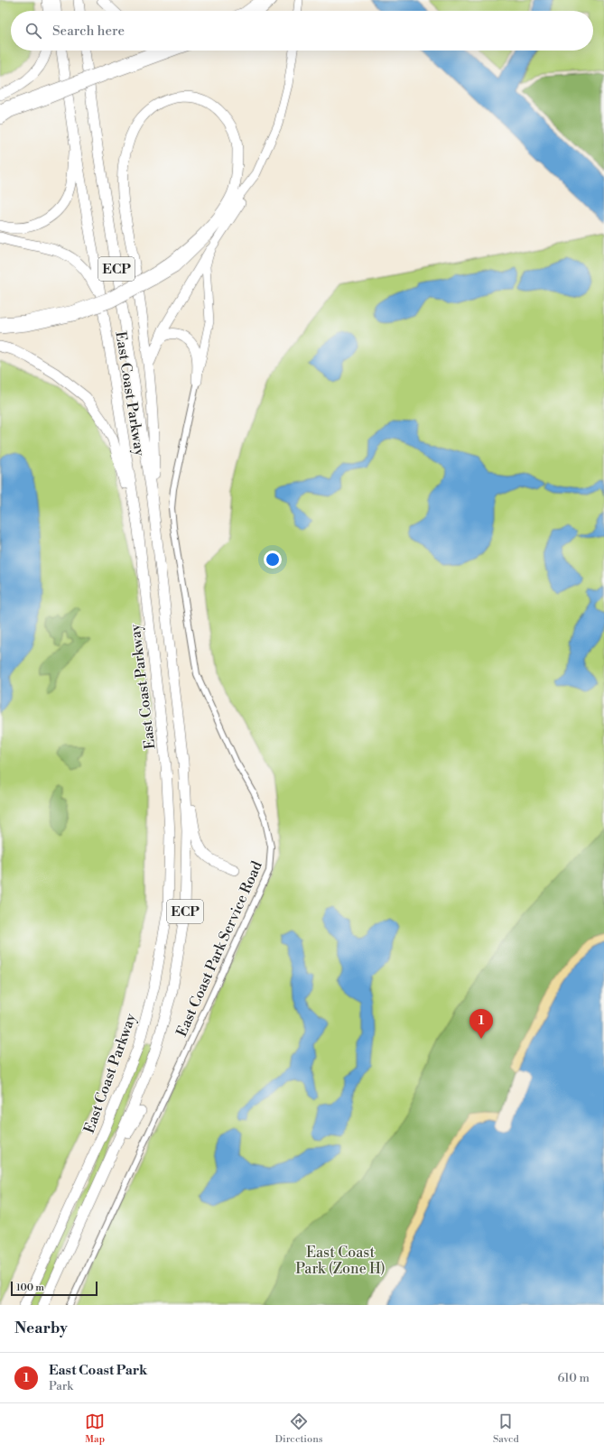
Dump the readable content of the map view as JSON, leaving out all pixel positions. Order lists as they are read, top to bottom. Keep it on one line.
{"streets":{"highway":["ECP","East Coast Parkway"],"street":["East Coast Park Service Road"]},"parks":["East Coast Park (Zone H)"],"scale_bar":"100 m","page":{"search":"Search here","pins":"1","scale":"100 m","heading":"Nearby","list":[{"mark":"1","name":"East Coast Park","note":"Park","value":"610 m"}],"nav":["Map","Directions","Saved"]}}
